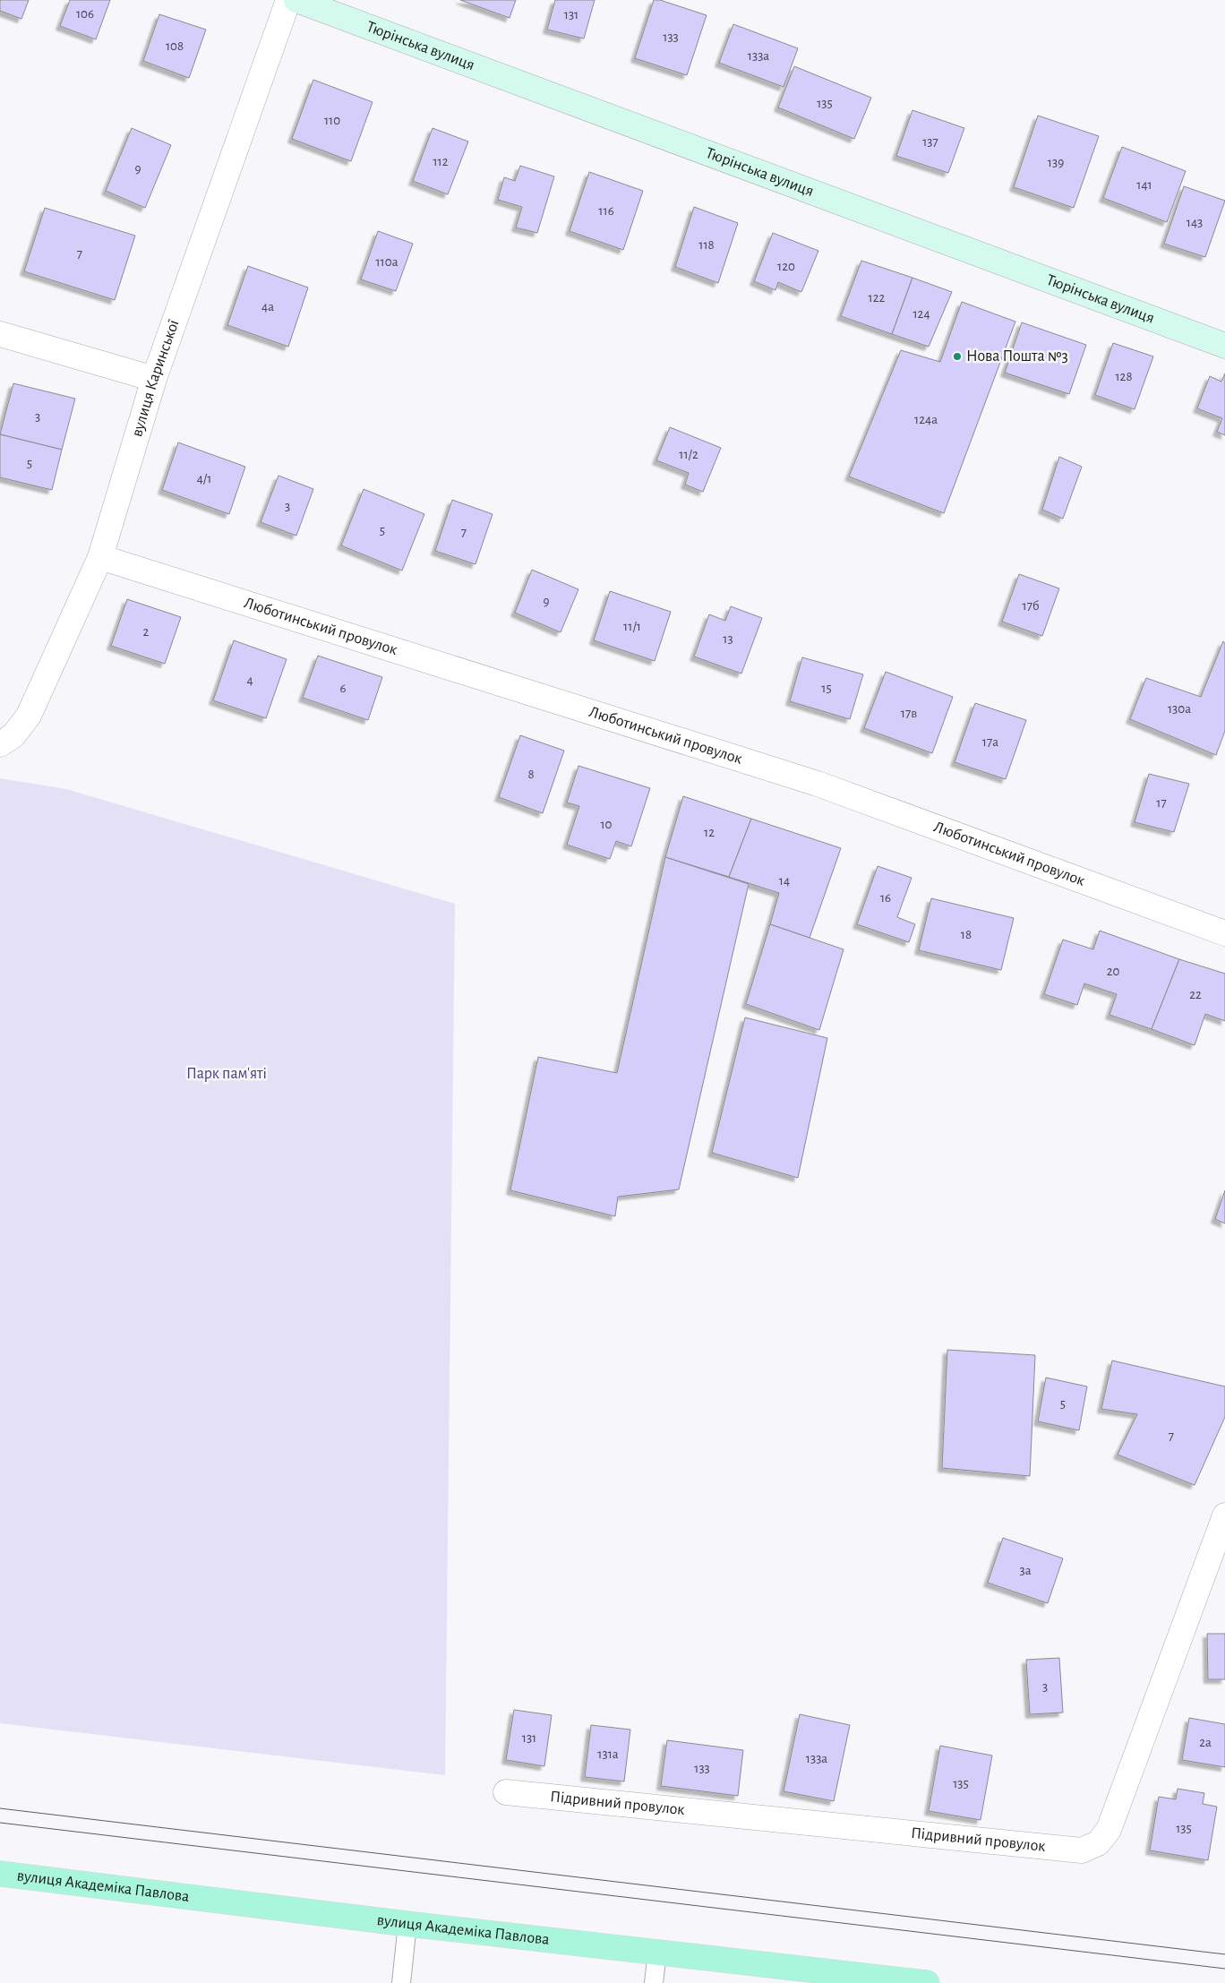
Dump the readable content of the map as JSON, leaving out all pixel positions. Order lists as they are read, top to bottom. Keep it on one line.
{"streets":{"main road":["Тюрінська вулиця","вулиця Академіка Павлова"],"street":["вулиця Каринської","Люботинський провулок","Підривний провулок"]},"crossings":[["вулиця Каринської","Люботинський провулок"]],"parks":["Парк пам'яті"],"places":["Нова Пошта №3"],"house_numbers":["106","131","133","108","133а","135","110","137","112","139","9","141","116","143","118","7","110а","120","122","4а","124","128","3","124а","11/2","5","4/1","3","5","7","9","17б","11/1","2","13","4","6","15","130а","17в","17а","8","17","10","12","14","16","18","20","22","5","7","3а","3","131","2а","131а","133а","133","135","135"]}
